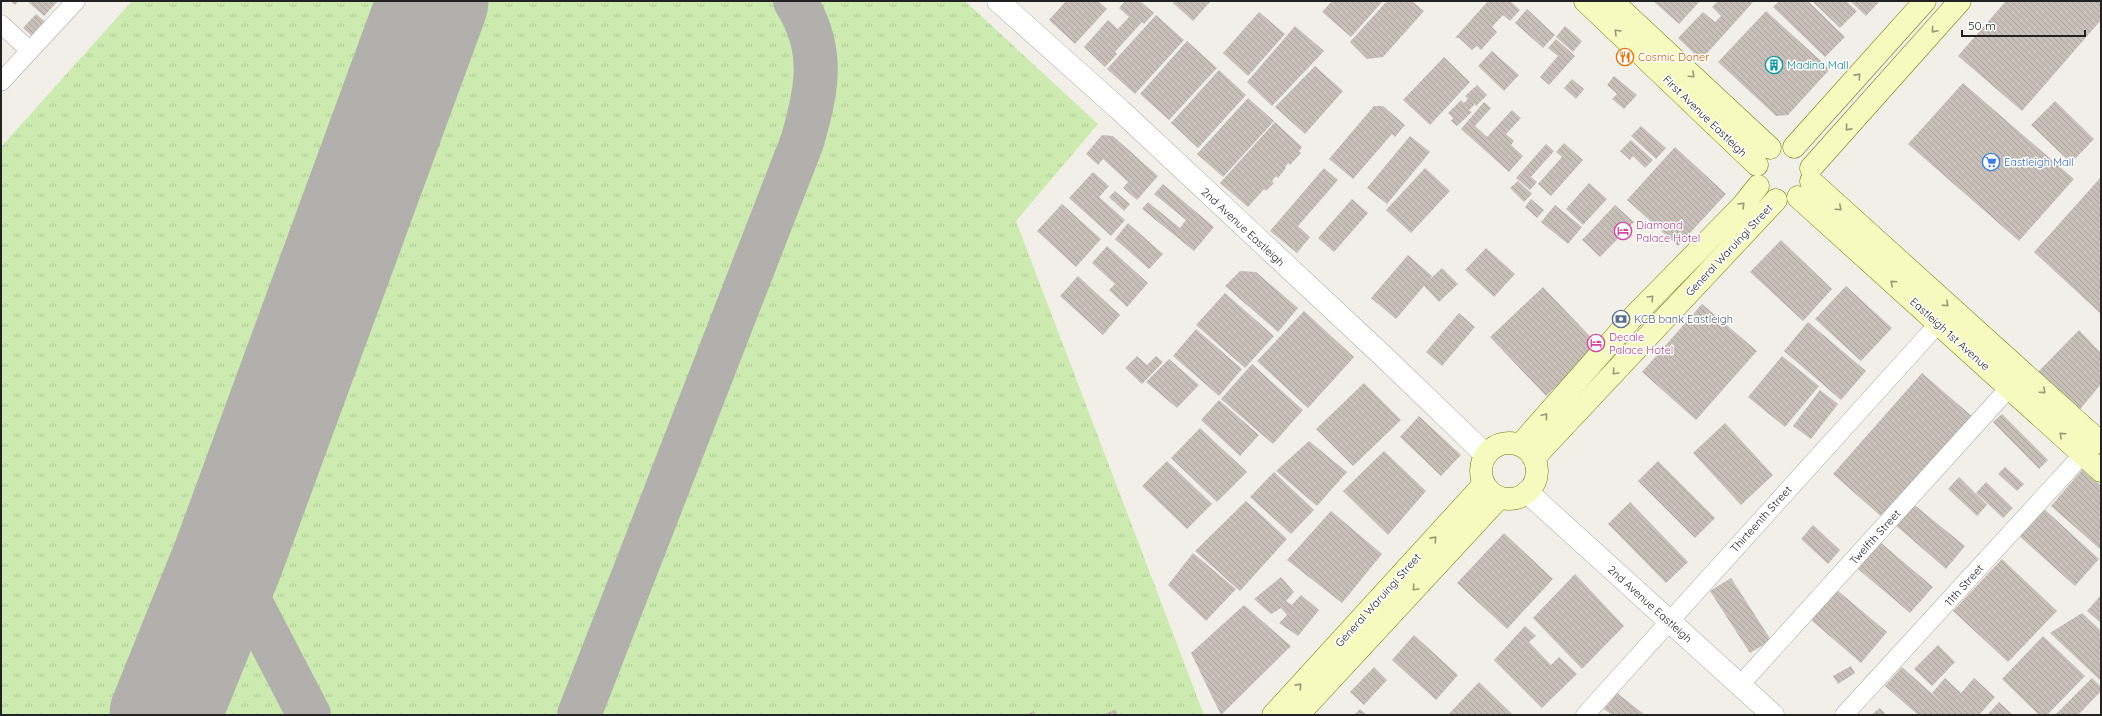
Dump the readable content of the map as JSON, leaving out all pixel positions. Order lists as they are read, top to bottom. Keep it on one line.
{"streets":{"main road":["First Avenue Eastleigh","General Waruingi Street","Eastleigh 1st Avenue"],"street":["2nd Avenue Eastleigh","Thirteenth Street","Twelfth Street","11th Street"]},"crossings":[["First Avenue Eastleigh","General Waruingi Street"],["First Avenue Eastleigh","Eastleigh 1st Avenue"],["2nd Avenue Eastleigh","General Waruingi Street"],["2nd Avenue Eastleigh","Thirteenth Street"],["2nd Avenue Eastleigh","Twelfth Street"],["General Waruingi Street","Eastleigh 1st Avenue"],["Eastleigh 1st Avenue","Thirteenth Street"],["Eastleigh 1st Avenue","Twelfth Street"],["Eastleigh 1st Avenue","11th Street"]],"places":{"restaurant":["Cosmic Doner"],"building":["Madina Mall"],"supermarket":["Eastleigh Mall"],"hotel":["Diamond Palace Hotel","Decale Palace Hotel"],"bank":["KCB bank Eastleigh"]},"scale_bar":"50 m"}
